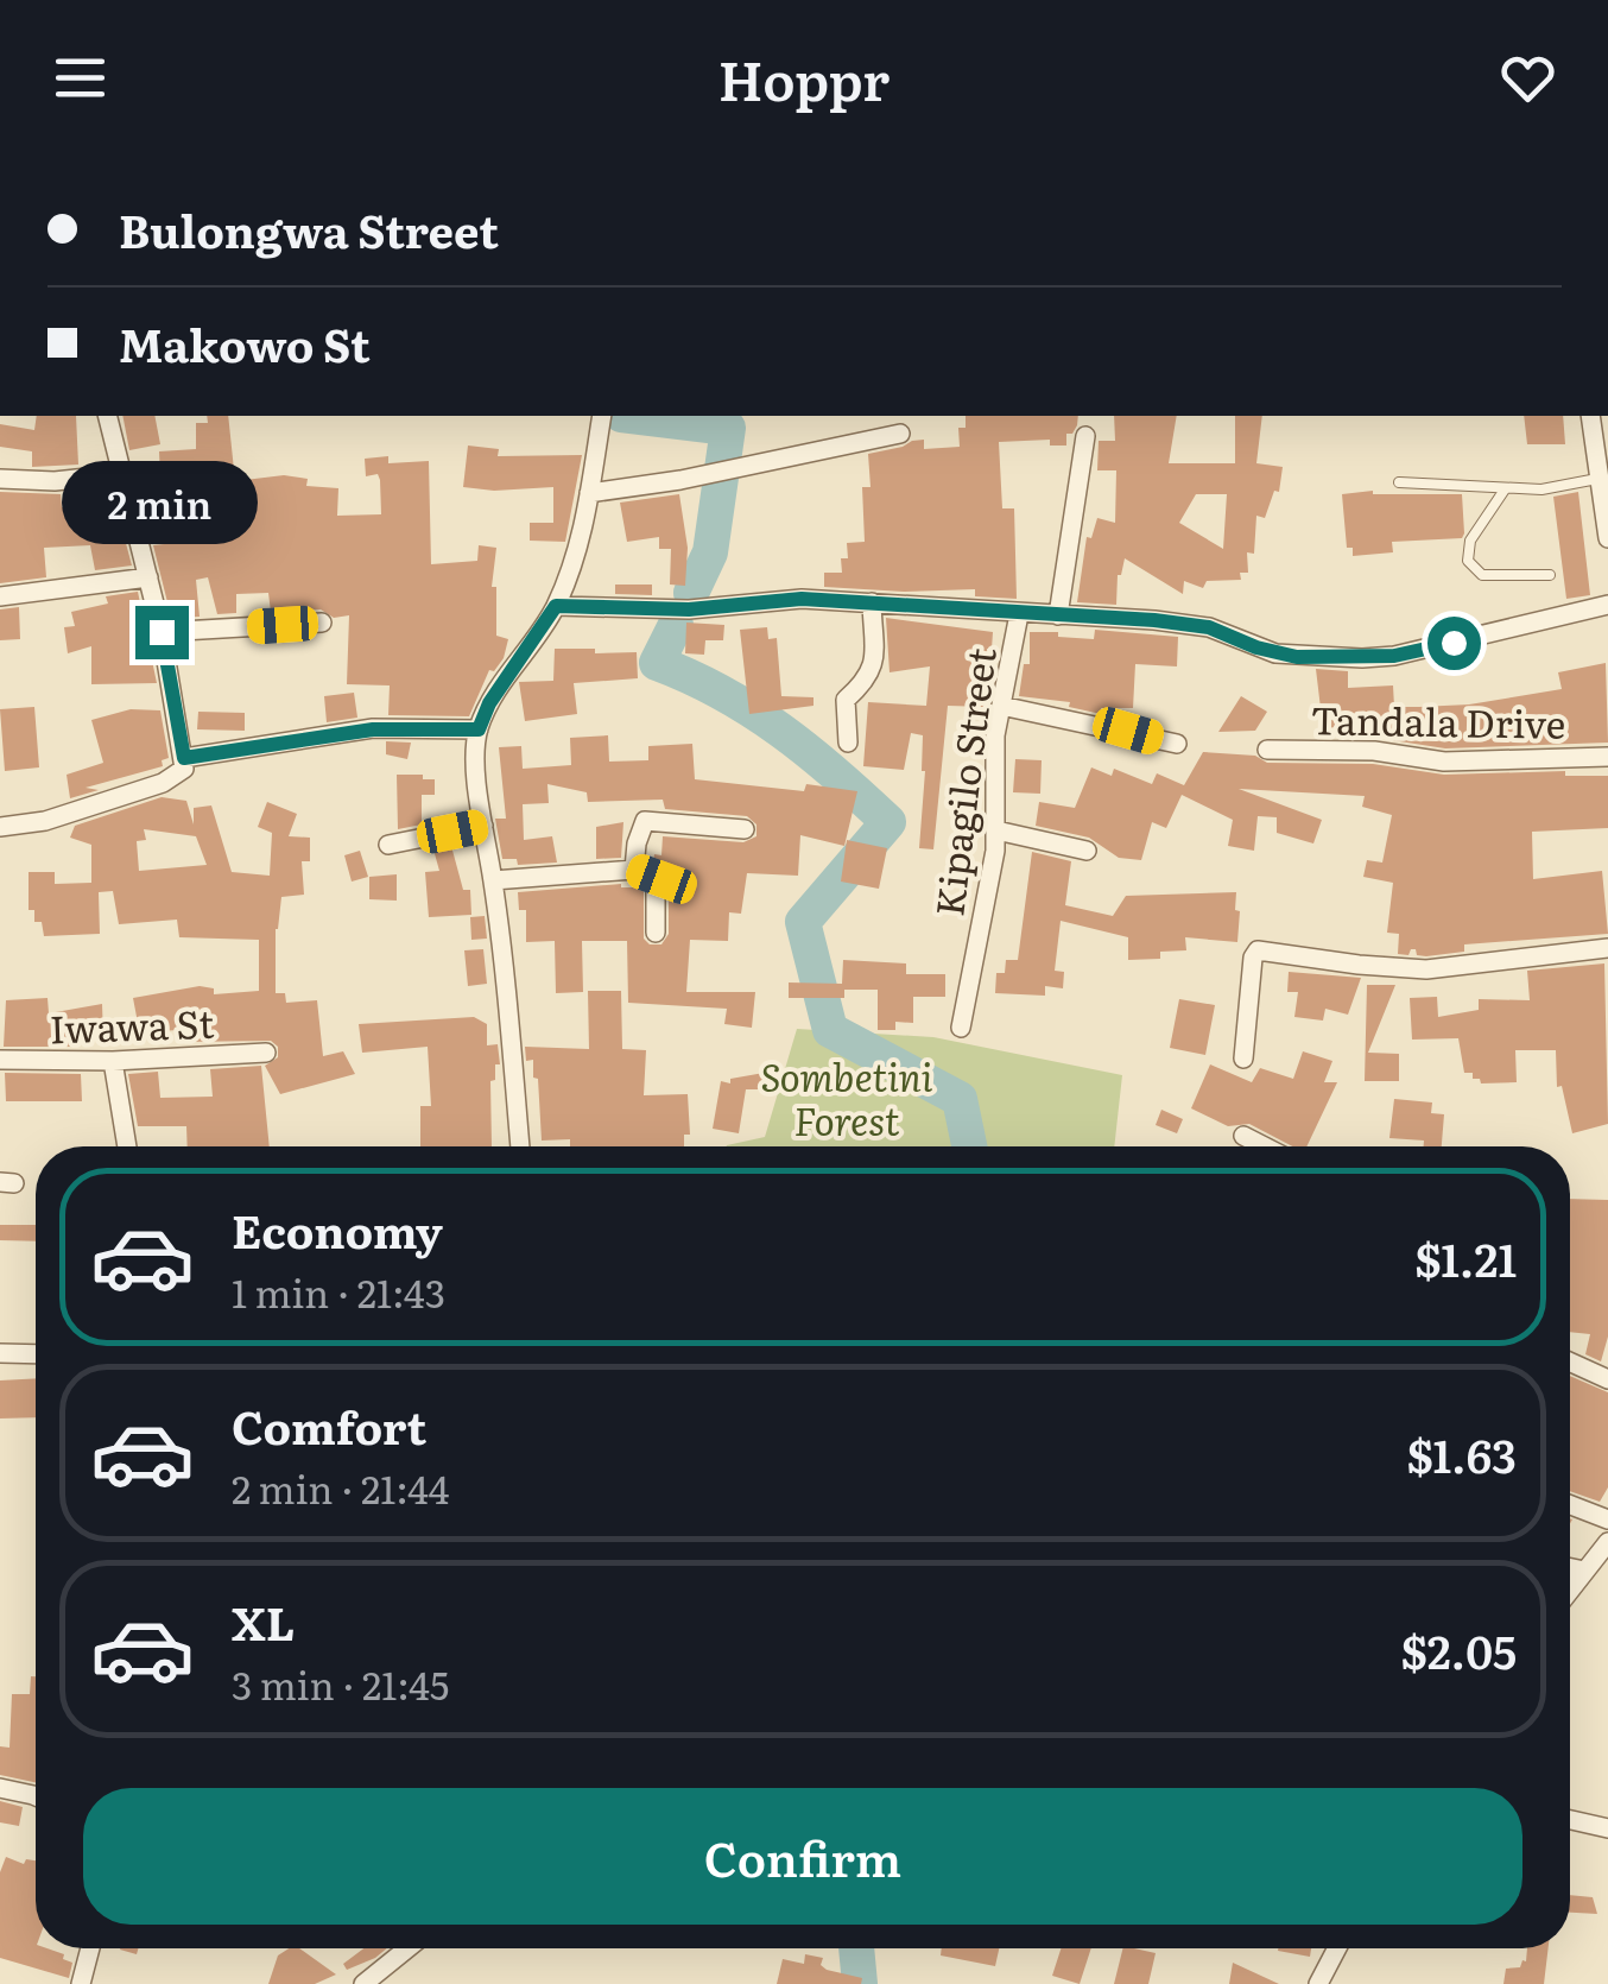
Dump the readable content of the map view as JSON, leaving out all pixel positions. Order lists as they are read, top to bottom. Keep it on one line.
{"streets":{"street":["Tandala Drive","Kipagilo Street","Iwawa St"]},"parks":["Sombetini Forest"],"page":{"header":"Hoppr","banner":["Bulongwa Street","Makowo St"],"bubble":"2 min","list":[{"name":"Economy","note":"1 min · 21:43","value":"$1.21"},{"name":"Comfort","note":"2 min · 21:44","value":"$1.63"},{"name":"XL","note":"3 min · 21:45","value":"$2.05"}],"buttons":"Confirm"}}
